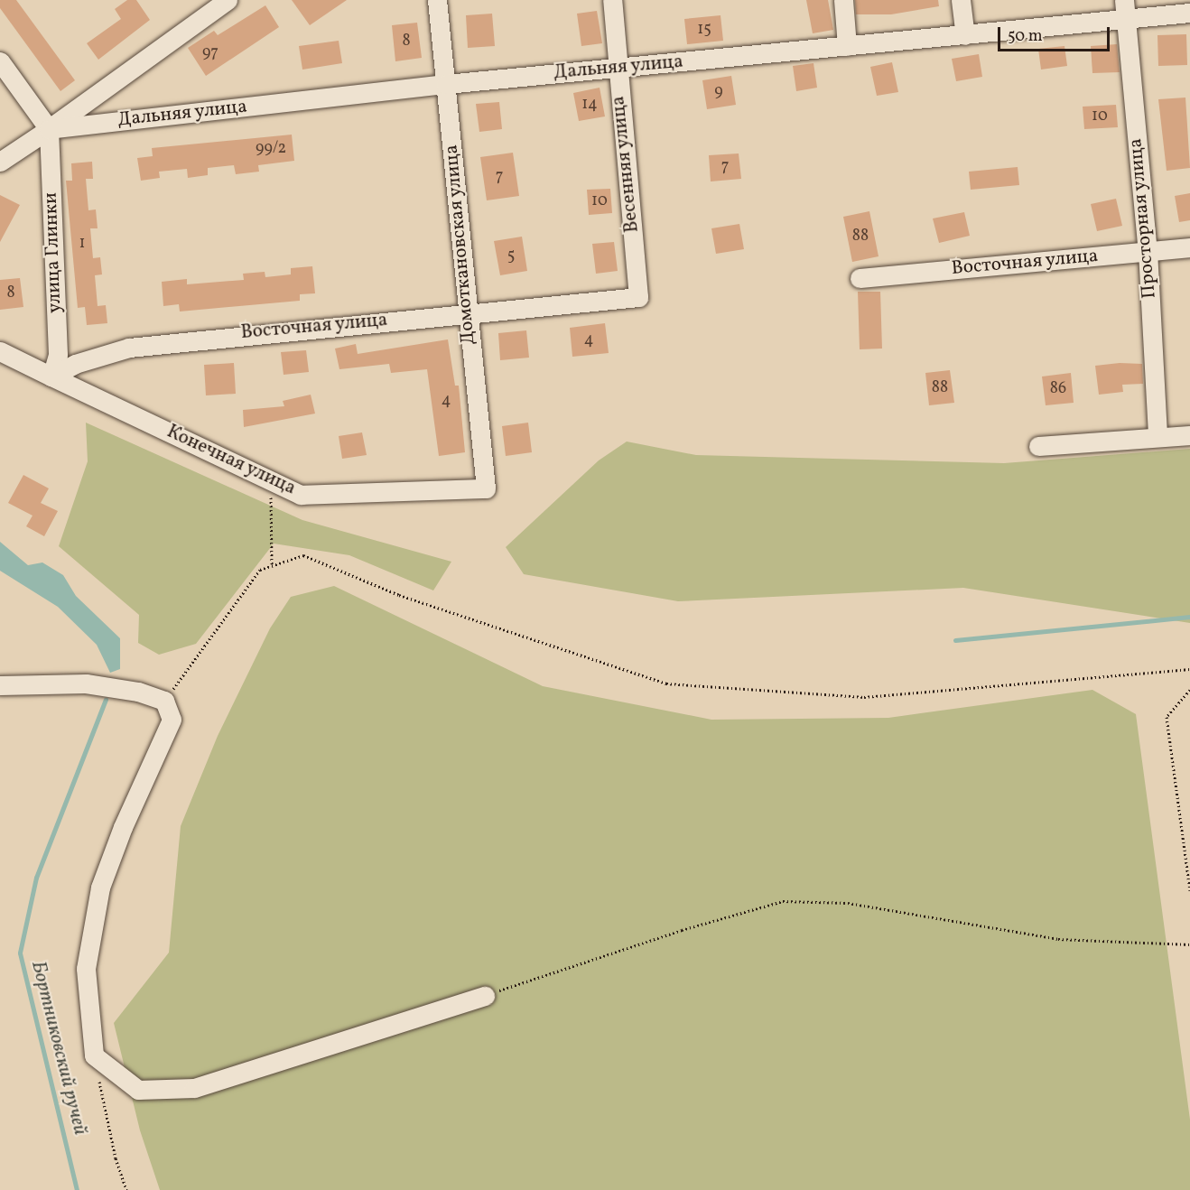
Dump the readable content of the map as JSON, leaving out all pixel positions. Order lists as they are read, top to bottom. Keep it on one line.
{"streets":{"street":["Дальняя улица","Весенняя улица","Просторная улица","Домоткановская улица","улица Глинки","Восточная улица","Конечная улица"]},"crossings":[["Дальняя улица","Весенняя улица"],["Дальняя улица","Просторная улица"],["Дальняя улица","Домоткановская улица"],["Дальняя улица","улица Глинки"],["Весенняя улица","Восточная улица"],["Просторная улица","Восточная улица"],["Домоткановская улица","Восточная улица"],["Домоткановская улица","Конечная улица"],["улица Глинки","Восточная улица"],["улица Глинки","Конечная улица"],["Восточная улица","Конечная улица"]],"water":["Бортниковский ручей"],"house_numbers":["15","8","97","9","14","10","99/2","7","7","10","88","1","5","8","4","88","86","4"],"scale_bar":"50 m"}
